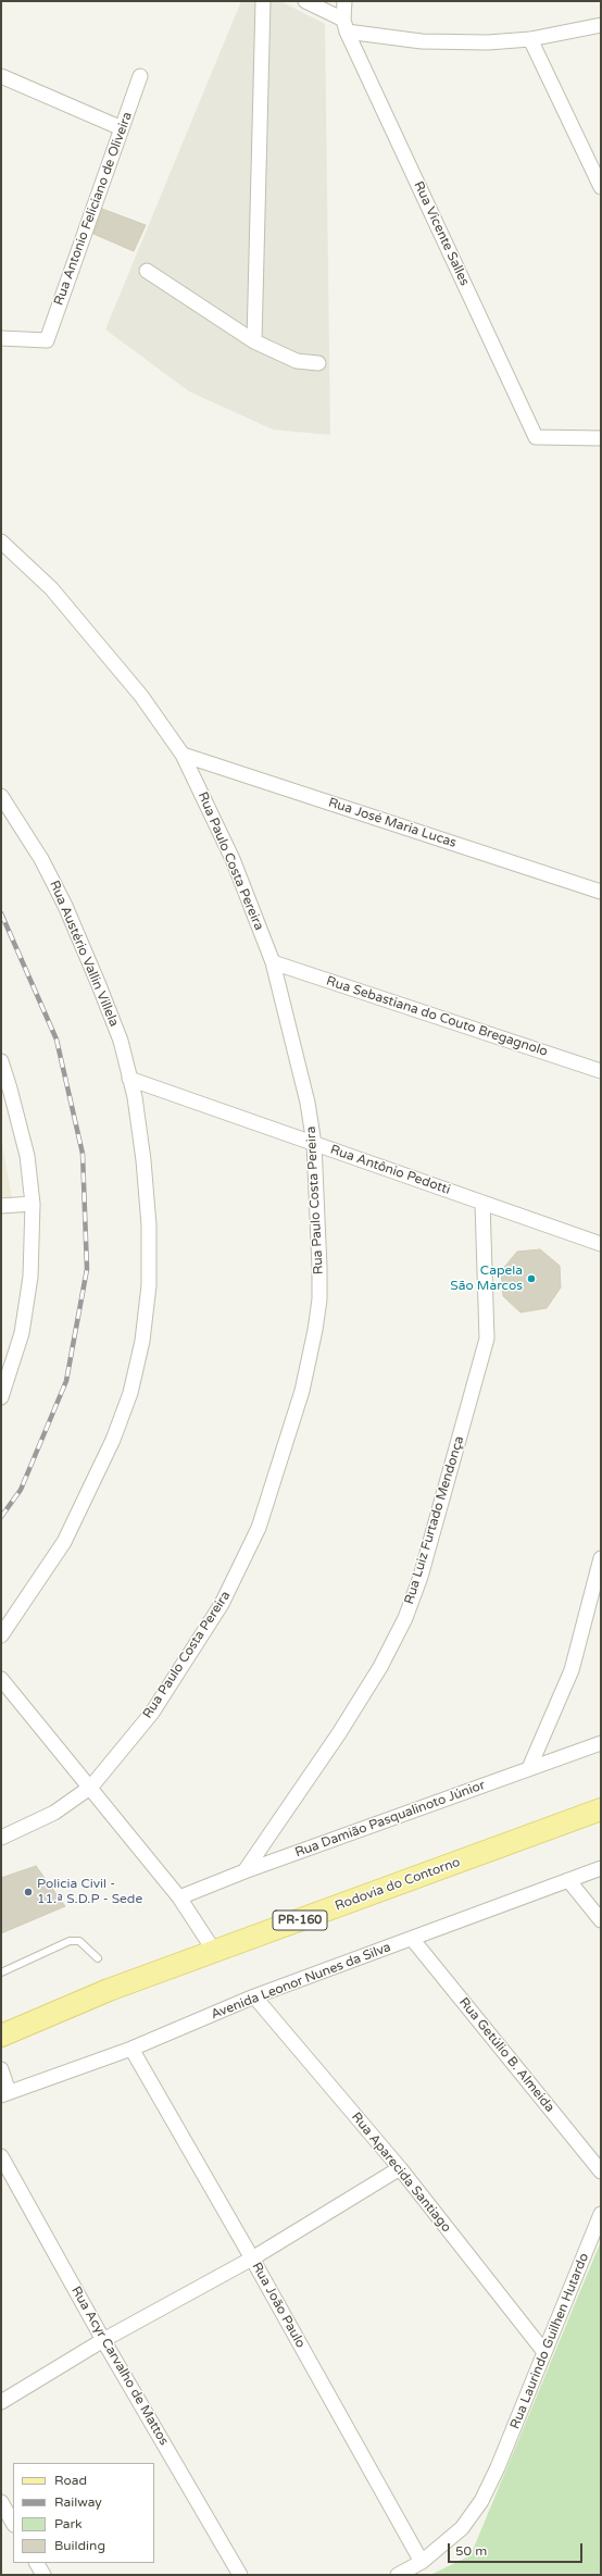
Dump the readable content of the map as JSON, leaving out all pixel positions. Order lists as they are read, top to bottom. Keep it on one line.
{"streets":{"main road":["Rodovia do Contorno","PR-160"],"street":["Rua Antonio Feliciano de Oliveira","Rua Vicente Salles","Rua José Maria Lucas","Rua Paulo Costa Pereira","Rua Austério Vallin Villela","Rua Sebastiana do Couto Bregagnolo","Rua Antônio Pedotti","Rua Luiz Furtado Mendonça","Rua Damião Pasqualinoto Júnior","Avenida Leonor Nunes da Silva","Rua Getúlio B. Almeida","Rua Aparecida Santiago","Rua João Paulo","Rua Laurindo Guilhen Hutardo","Rua Acyr Carvalho de Mattos"]},"crossings":[["Rua José Maria Lucas","Rua Paulo Costa Pereira"],["Rua Paulo Costa Pereira","Rua Sebastiana do Couto Bregagnolo"],["Rua Paulo Costa Pereira","Rua Antônio Pedotti"],["Rua Austério Vallin Villela","Rua Antônio Pedotti"],["Rua Antônio Pedotti","Rua Luiz Furtado Mendonça"],["Rua Luiz Furtado Mendonça","Rua Damião Pasqualinoto Júnior"],["Avenida Leonor Nunes da Silva","Rua Getúlio B. Almeida"],["Avenida Leonor Nunes da Silva","Rua Aparecida Santiago"],["Avenida Leonor Nunes da Silva","Rua João Paulo"],["Rua Aparecida Santiago","Rua Laurindo Guilhen Hutardo"],["Rua João Paulo","Rua Laurindo Guilhen Hutardo"]],"places":["Capela São Marcos","Policia Civil - 11.ª S.D.P - Sede"],"legend":["Road","Railway","Park","Building"],"scale_bar":"50 m"}
